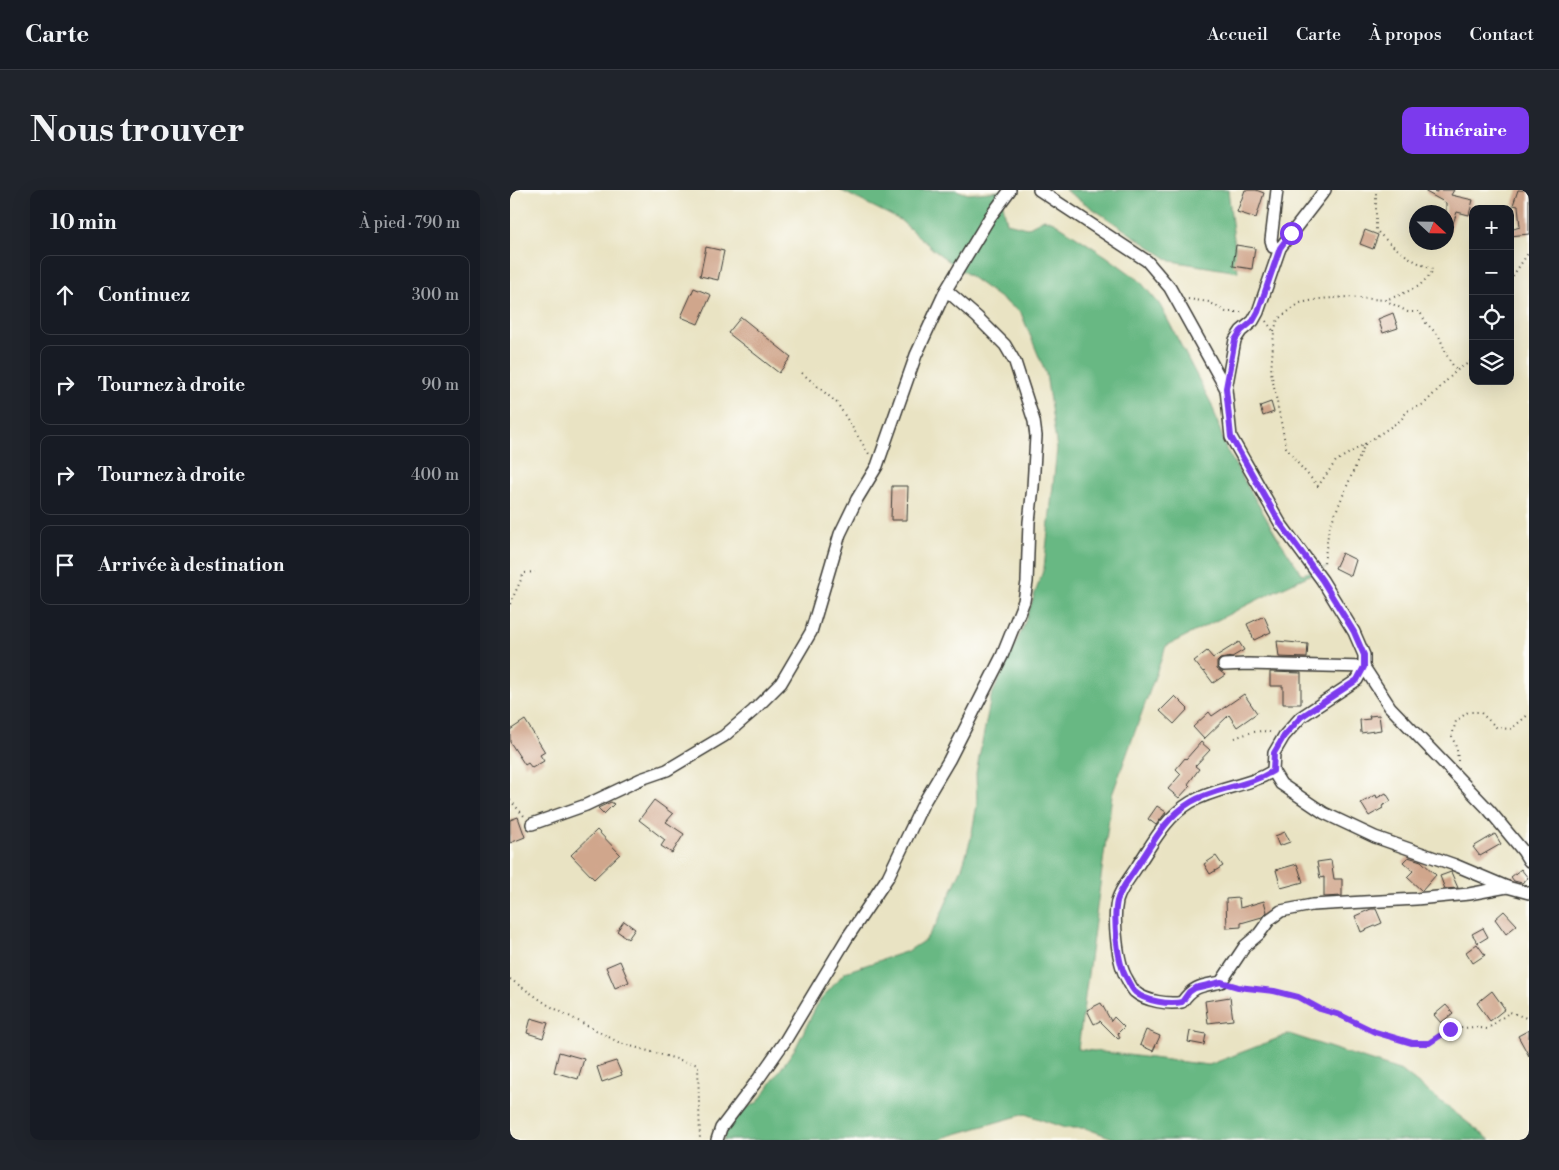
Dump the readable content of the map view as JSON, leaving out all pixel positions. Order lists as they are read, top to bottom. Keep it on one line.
{"north":"right","page":{"header":"Carte","nav":["Accueil","Carte","À propos","Contact"],"buttons":"Itinéraire","title":"Nous trouver","heading":["10 min","À pied · 790 m"],"map_buttons":["+","−"],"list":[["Continuez","300 m"],["Tournez à droite","90 m"],["Tournez à droite","400 m"],"Arrivée à destination"]}}
